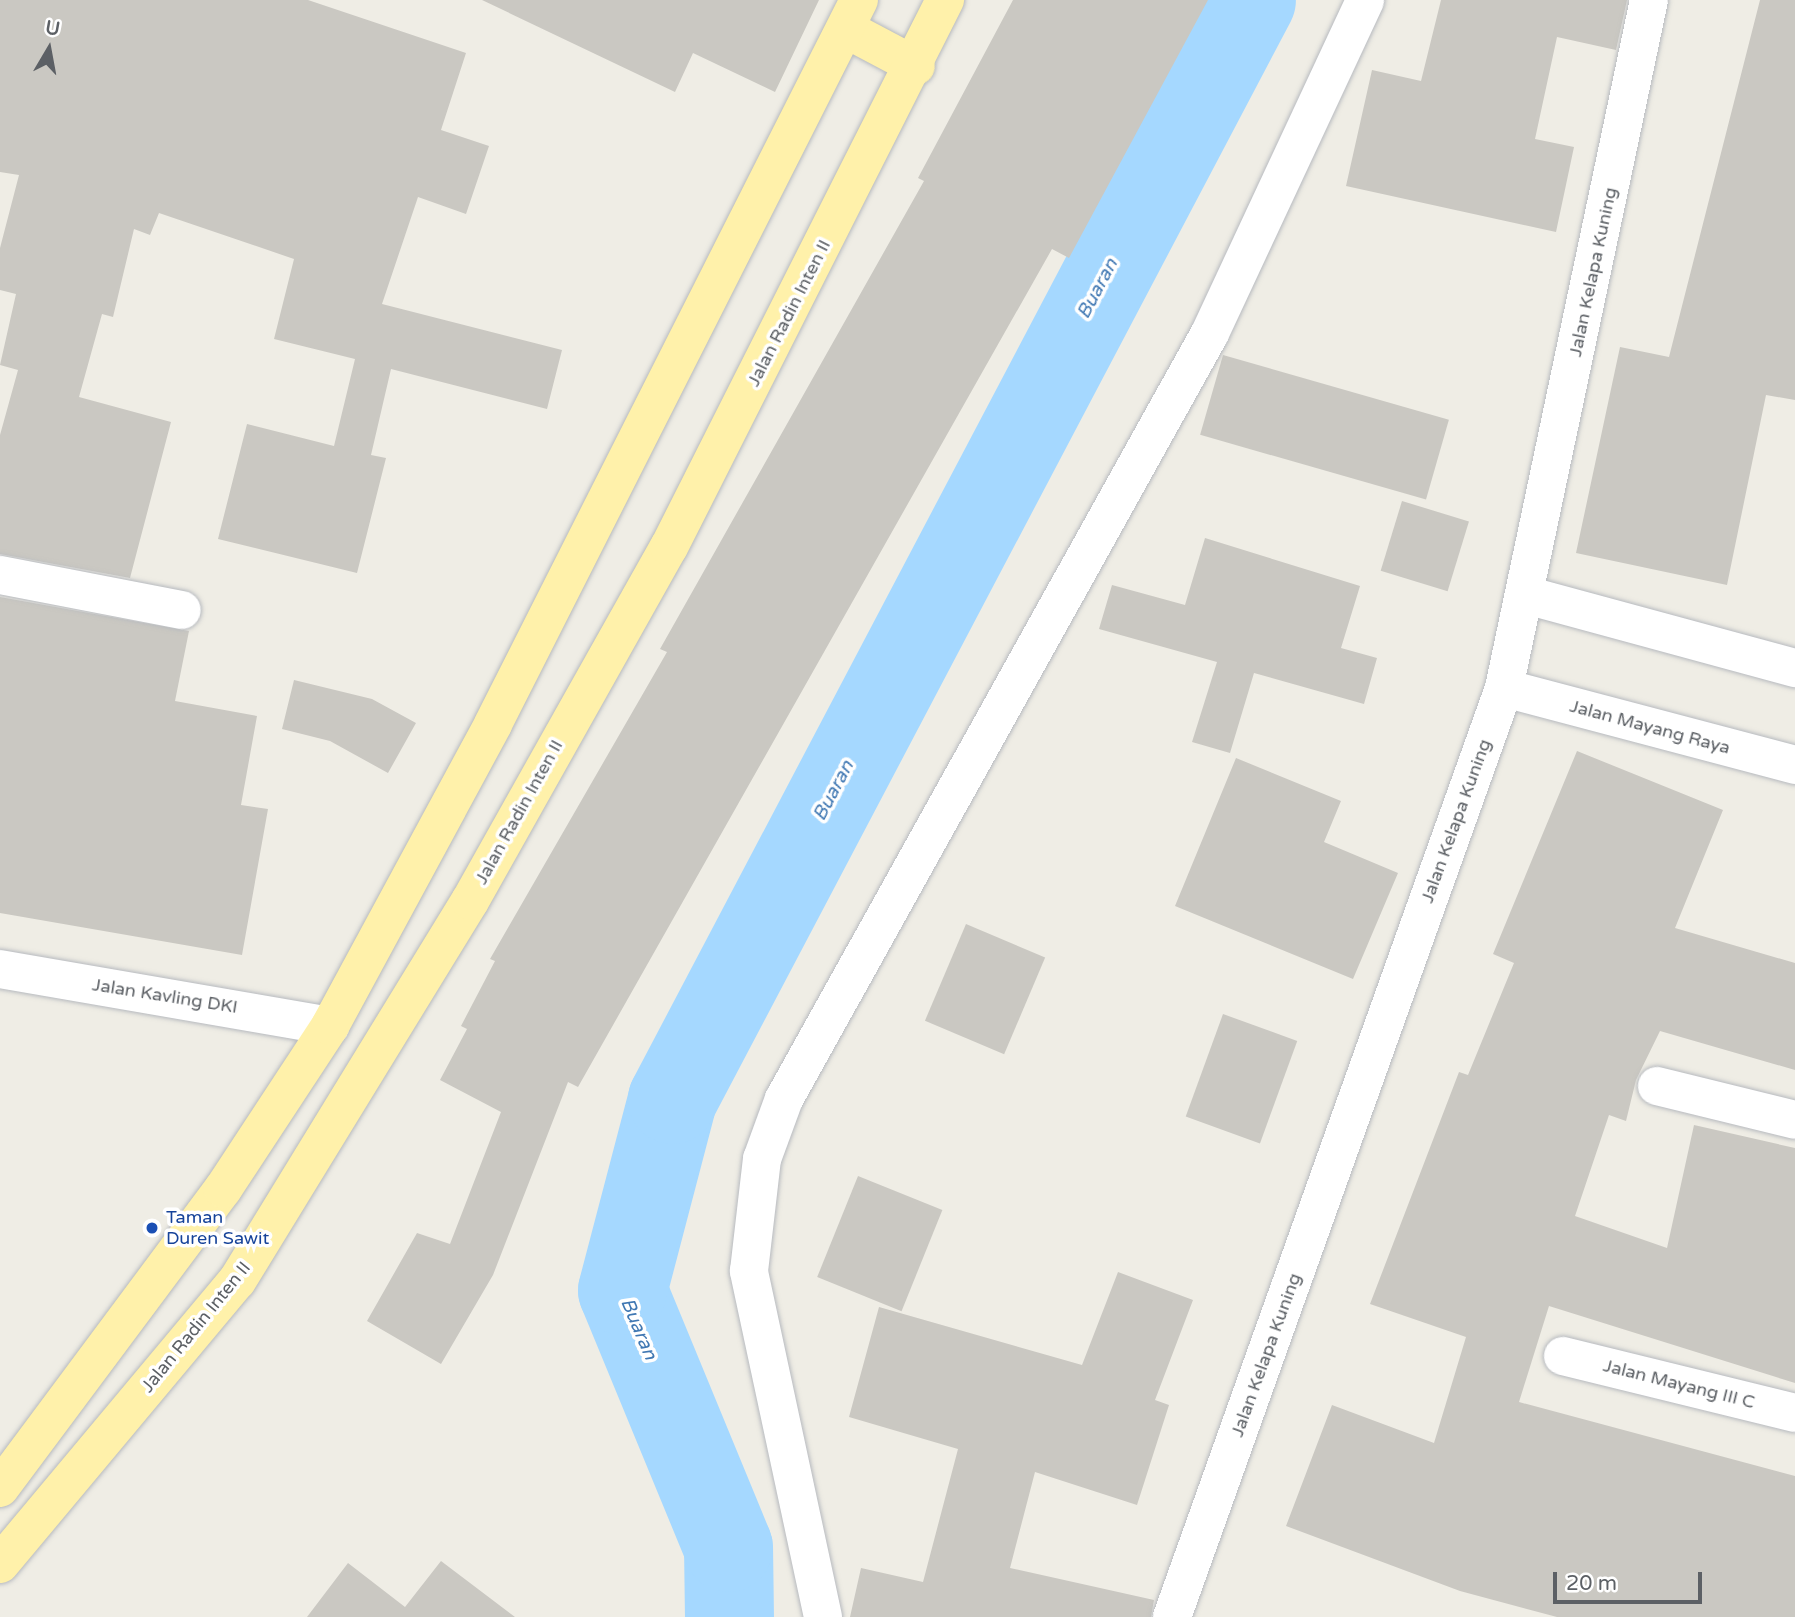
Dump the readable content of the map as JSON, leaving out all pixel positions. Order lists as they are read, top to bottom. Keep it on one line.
{"streets":{"main road":["Jalan Radin Inten II"],"street":["Jalan Kelapa Kuning","Jalan Mayang Raya","Jalan Kavling DKI","Jalan Mayang III C"]},"crossings":[["Jalan Kelapa Kuning","Jalan Mayang Raya"]],"water":["Buaran"],"places":["Taman Duren Sawit"],"scale_bar":"20 m","north":"top"}
